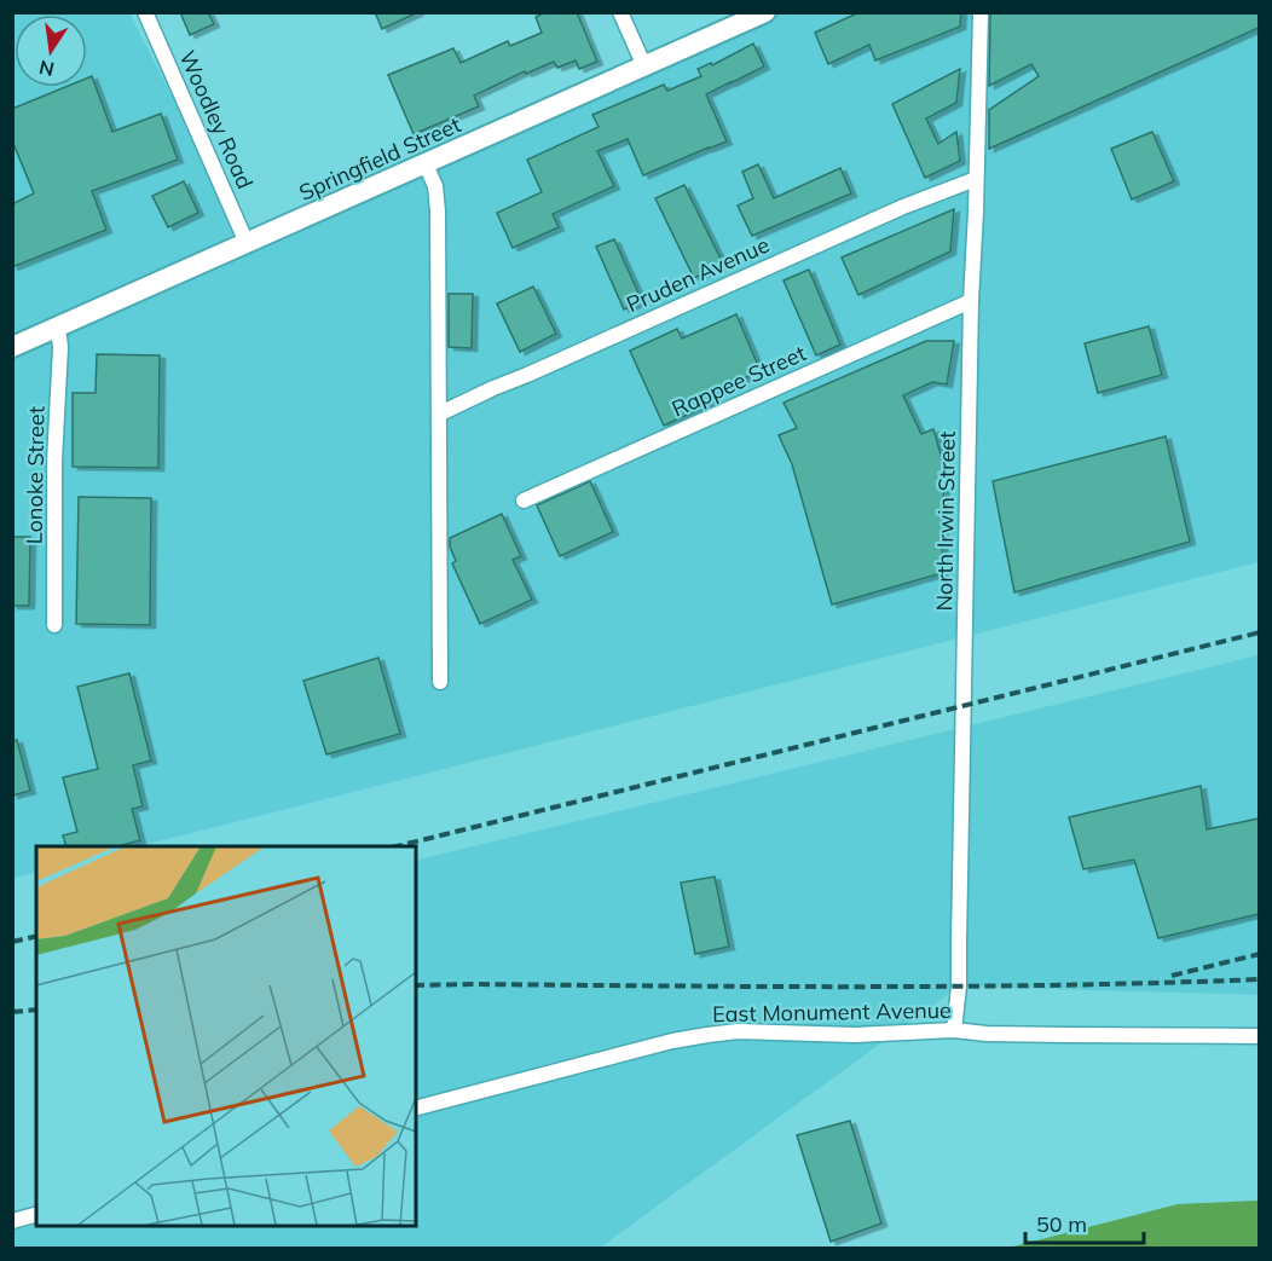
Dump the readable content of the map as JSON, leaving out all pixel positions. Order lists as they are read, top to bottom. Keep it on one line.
{"streets":{"main road":["Springfield Street"],"street":["Woodley Road","Pruden Avenue","Rappee Street","Lonoke Street","North Irwin Street","East Monument Avenue"]},"crossings":[["Woodley Road","Springfield Street"],["Springfield Street","Lonoke Street"],["Pruden Avenue","North Irwin Street"],["Rappee Street","North Irwin Street"],["North Irwin Street","East Monument Avenue"]],"scale_bar":"50 m","north":"bottom"}
